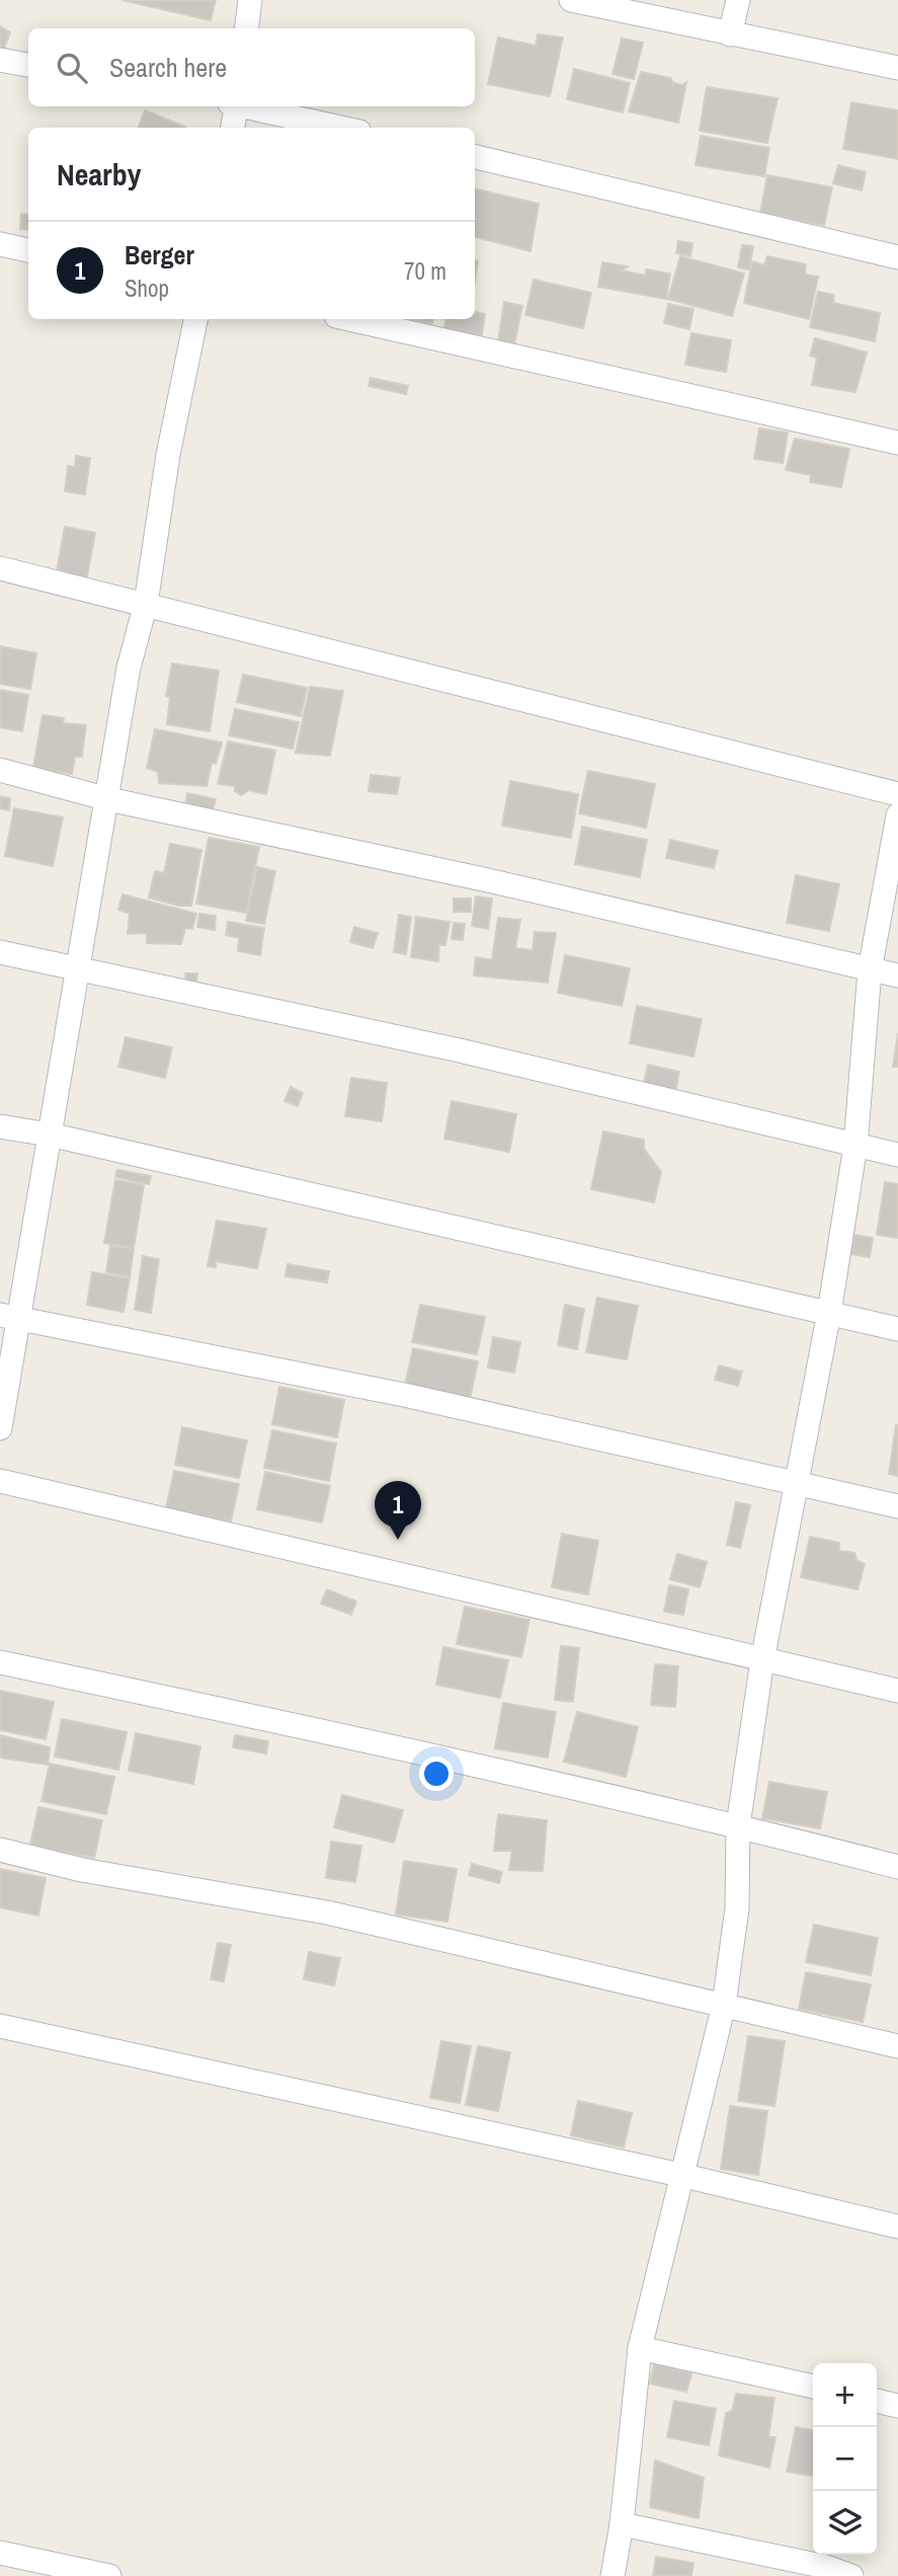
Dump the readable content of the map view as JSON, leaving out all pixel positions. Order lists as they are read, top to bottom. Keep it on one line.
{"page":{"search":"Search here","heading":"Nearby","list":[{"mark":"1","name":"Berger","note":"Shop","value":"70 m"}],"pins":"1","map_buttons":["+","−"]}}
